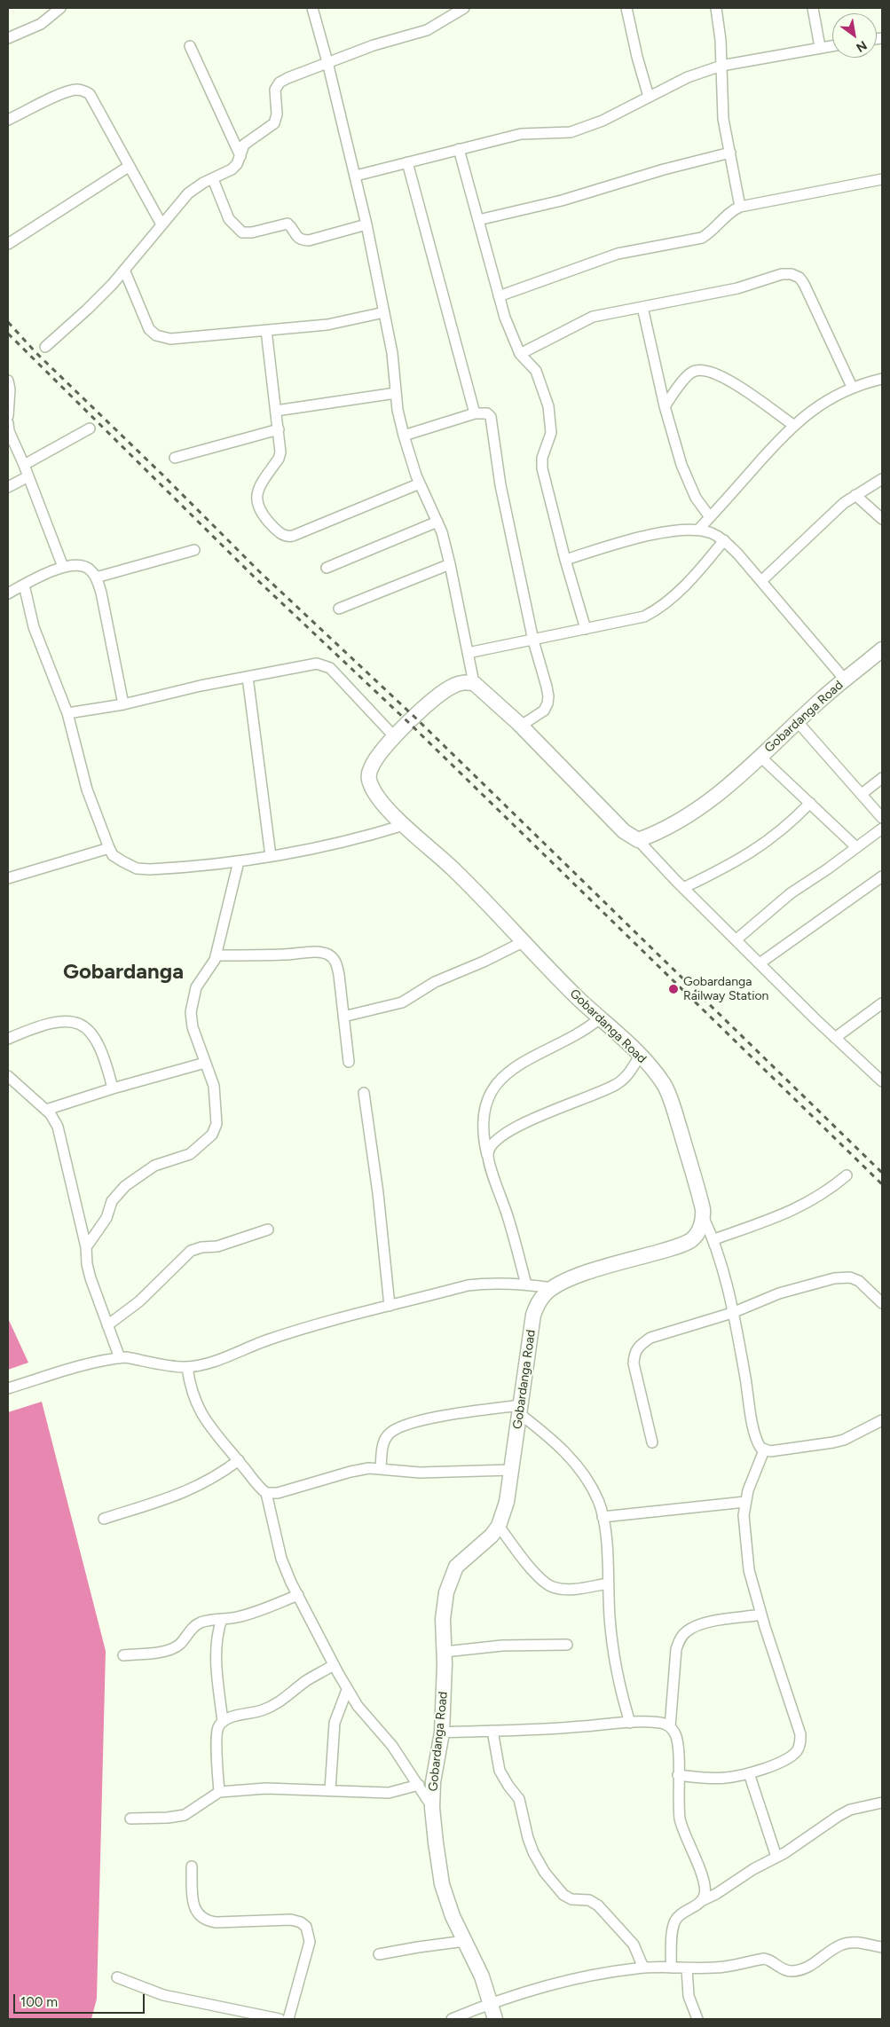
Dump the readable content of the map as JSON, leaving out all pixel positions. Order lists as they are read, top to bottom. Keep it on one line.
{"streets":{"main road":["Gobardanga Road"]},"districts":["Gobardanga"],"places":["Gobardanga Railway Station"],"scale_bar":"100 m","north":"bottom right"}
